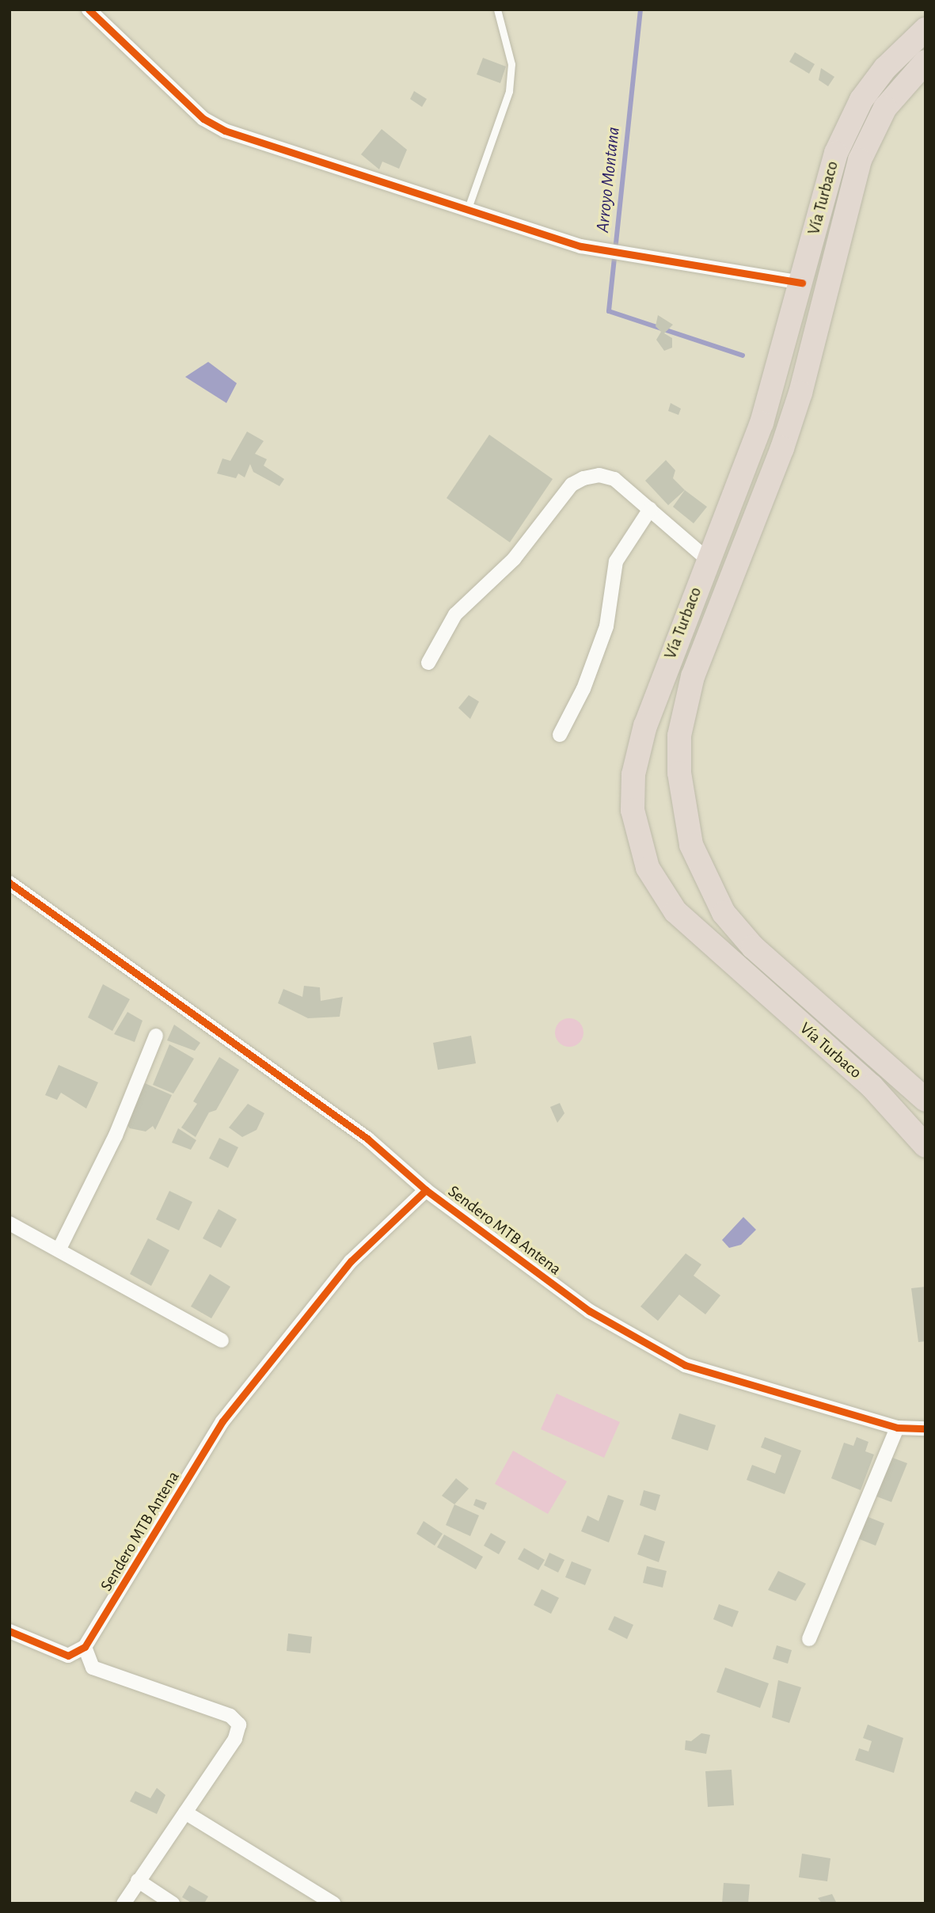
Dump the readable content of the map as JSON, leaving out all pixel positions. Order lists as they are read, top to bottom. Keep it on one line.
{"streets":{"highway":["Vía Turbaco"],"street":["Sendero MTB Antena"]},"water":["Arroyo Montana"]}
